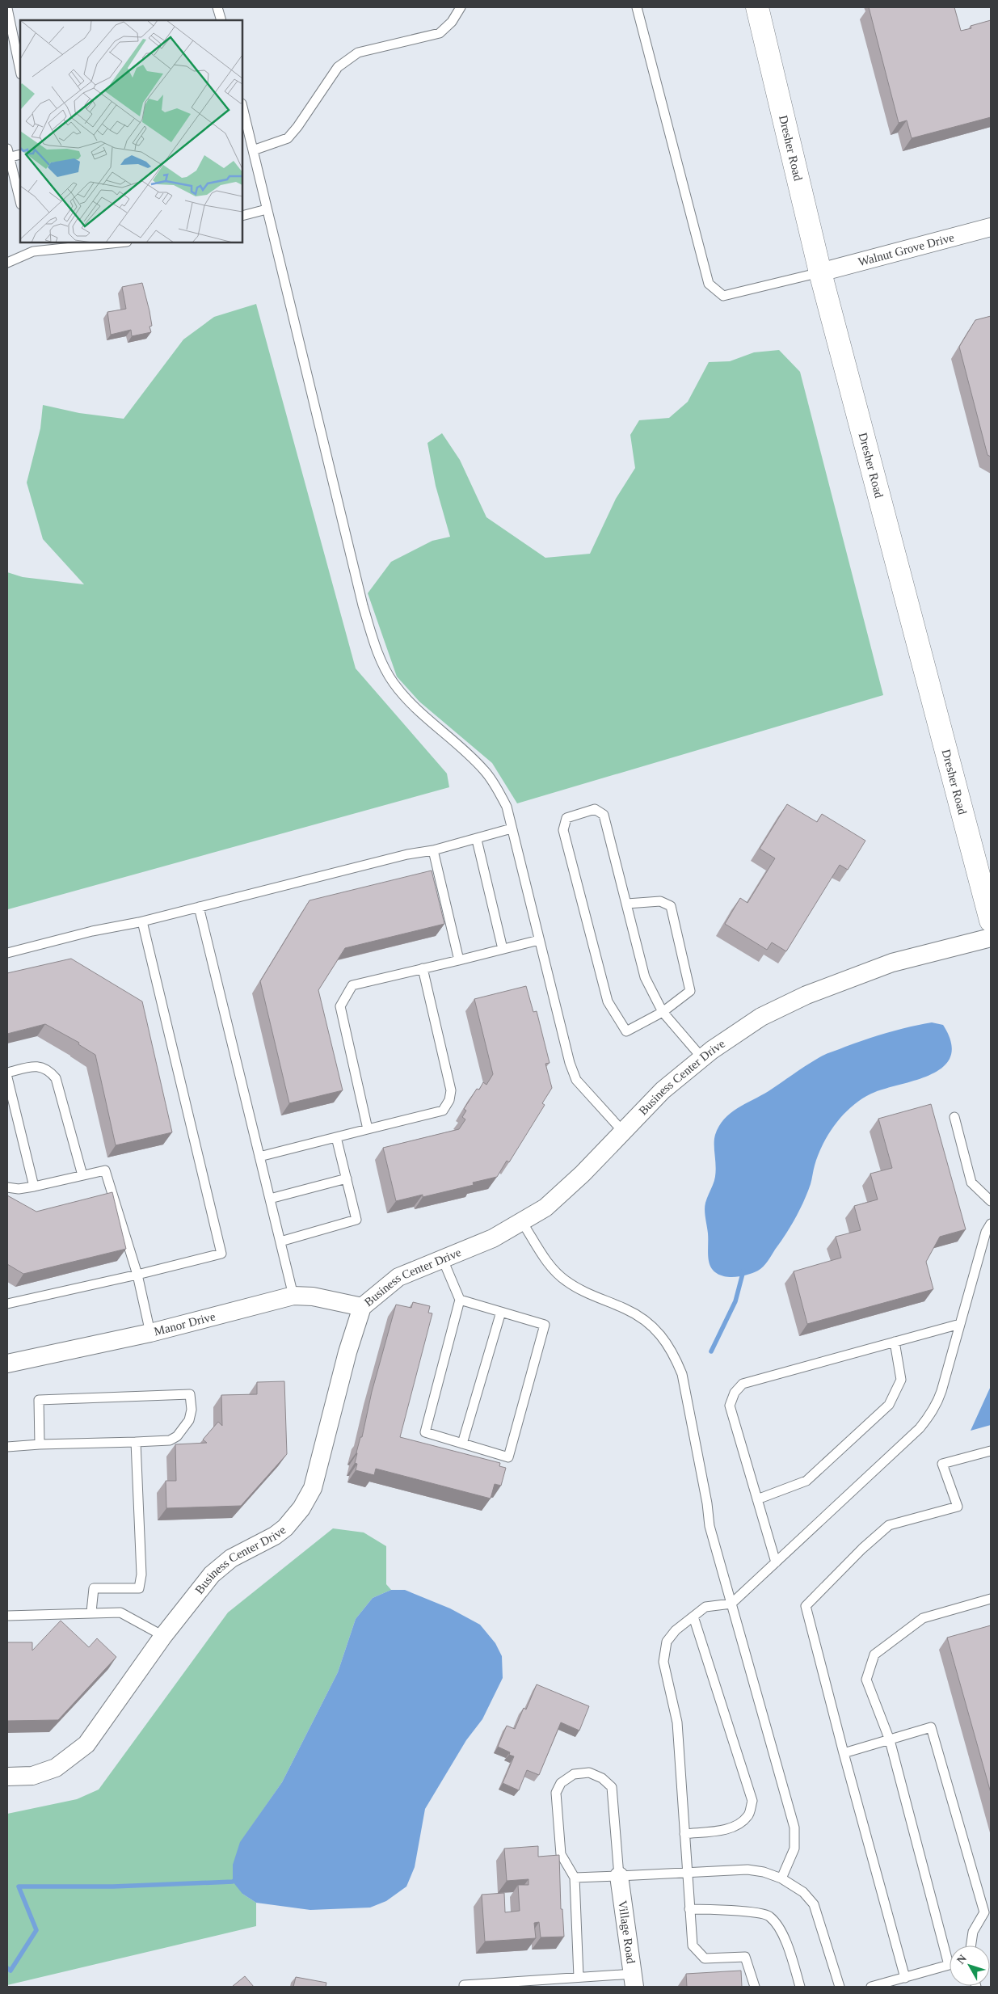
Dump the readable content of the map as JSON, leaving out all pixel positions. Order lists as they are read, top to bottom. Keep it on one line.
{"streets":{"main road":["Dresher Road"],"street":["Walnut Grove Drive","Business Center Drive","Manor Drive","Village Road"]},"crossings":[["Dresher Road","Walnut Grove Drive"],["Business Center Drive","Manor Drive"]],"north":"top left"}
